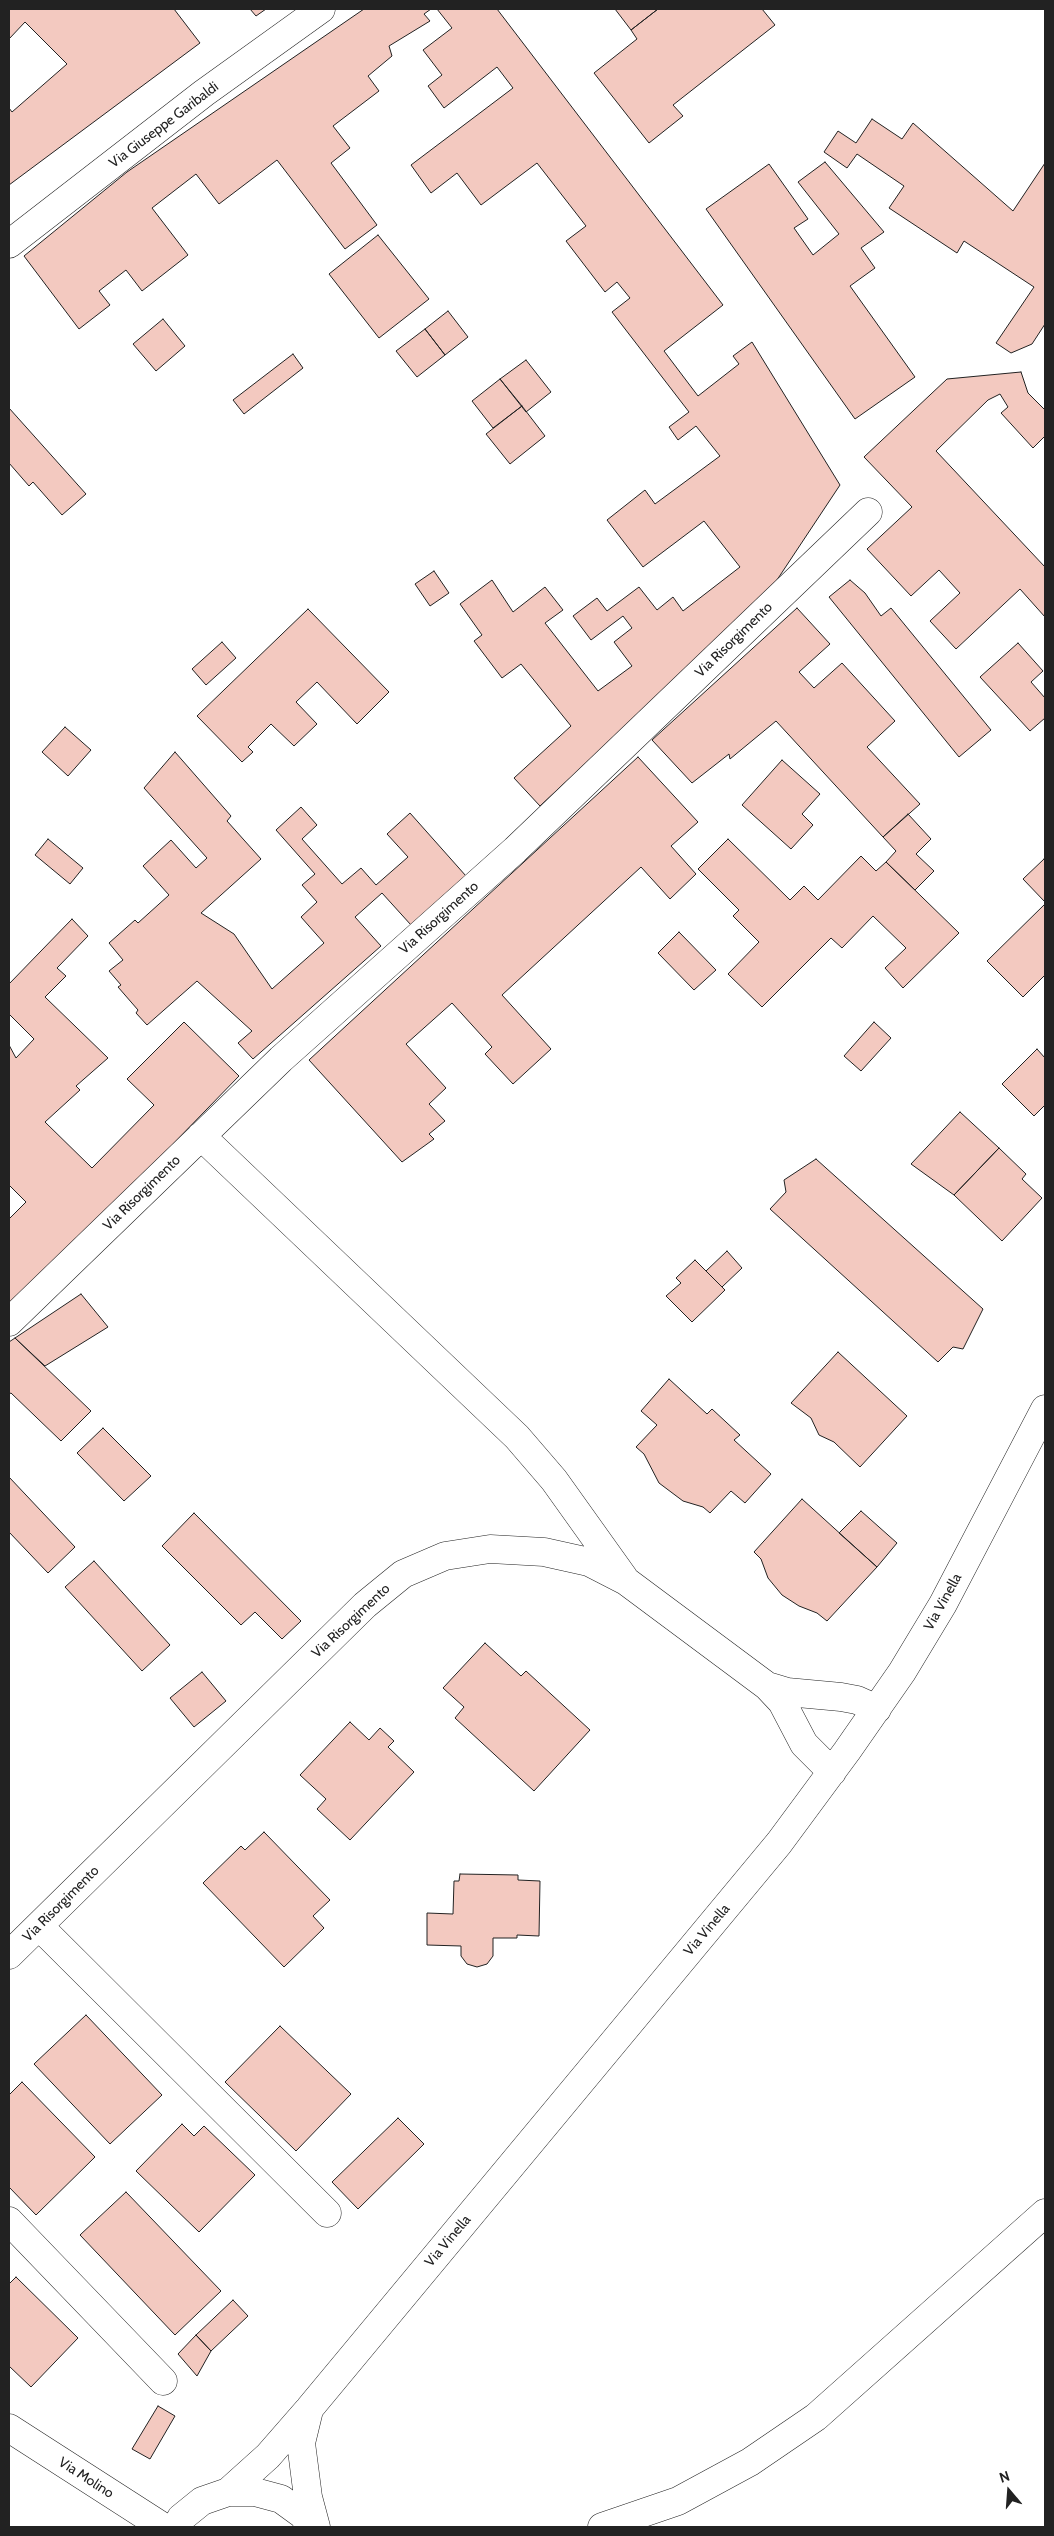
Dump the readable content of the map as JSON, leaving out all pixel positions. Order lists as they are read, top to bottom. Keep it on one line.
{"streets":{"street":["Via Giuseppe Garibaldi","Via Risorgimento","Via Vinella","Via Molino"]},"north":"top"}
